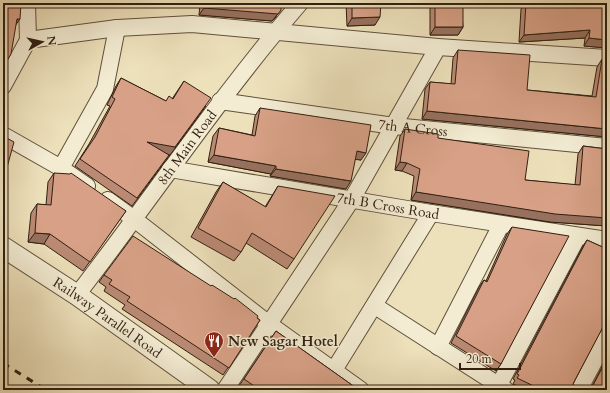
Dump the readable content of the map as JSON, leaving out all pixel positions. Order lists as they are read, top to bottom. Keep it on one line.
{"streets":{"street":["7th A Cross","8th Main Road","7th B Cross Road","Railway Parallel Road"]},"crossings":[["7th A Cross","8th Main Road"],["8th Main Road","7th B Cross Road"],["8th Main Road","Railway Parallel Road"]],"places":{"restaurant":["New Sagar Hotel"]},"scale_bar":"20 m","north":"right"}
